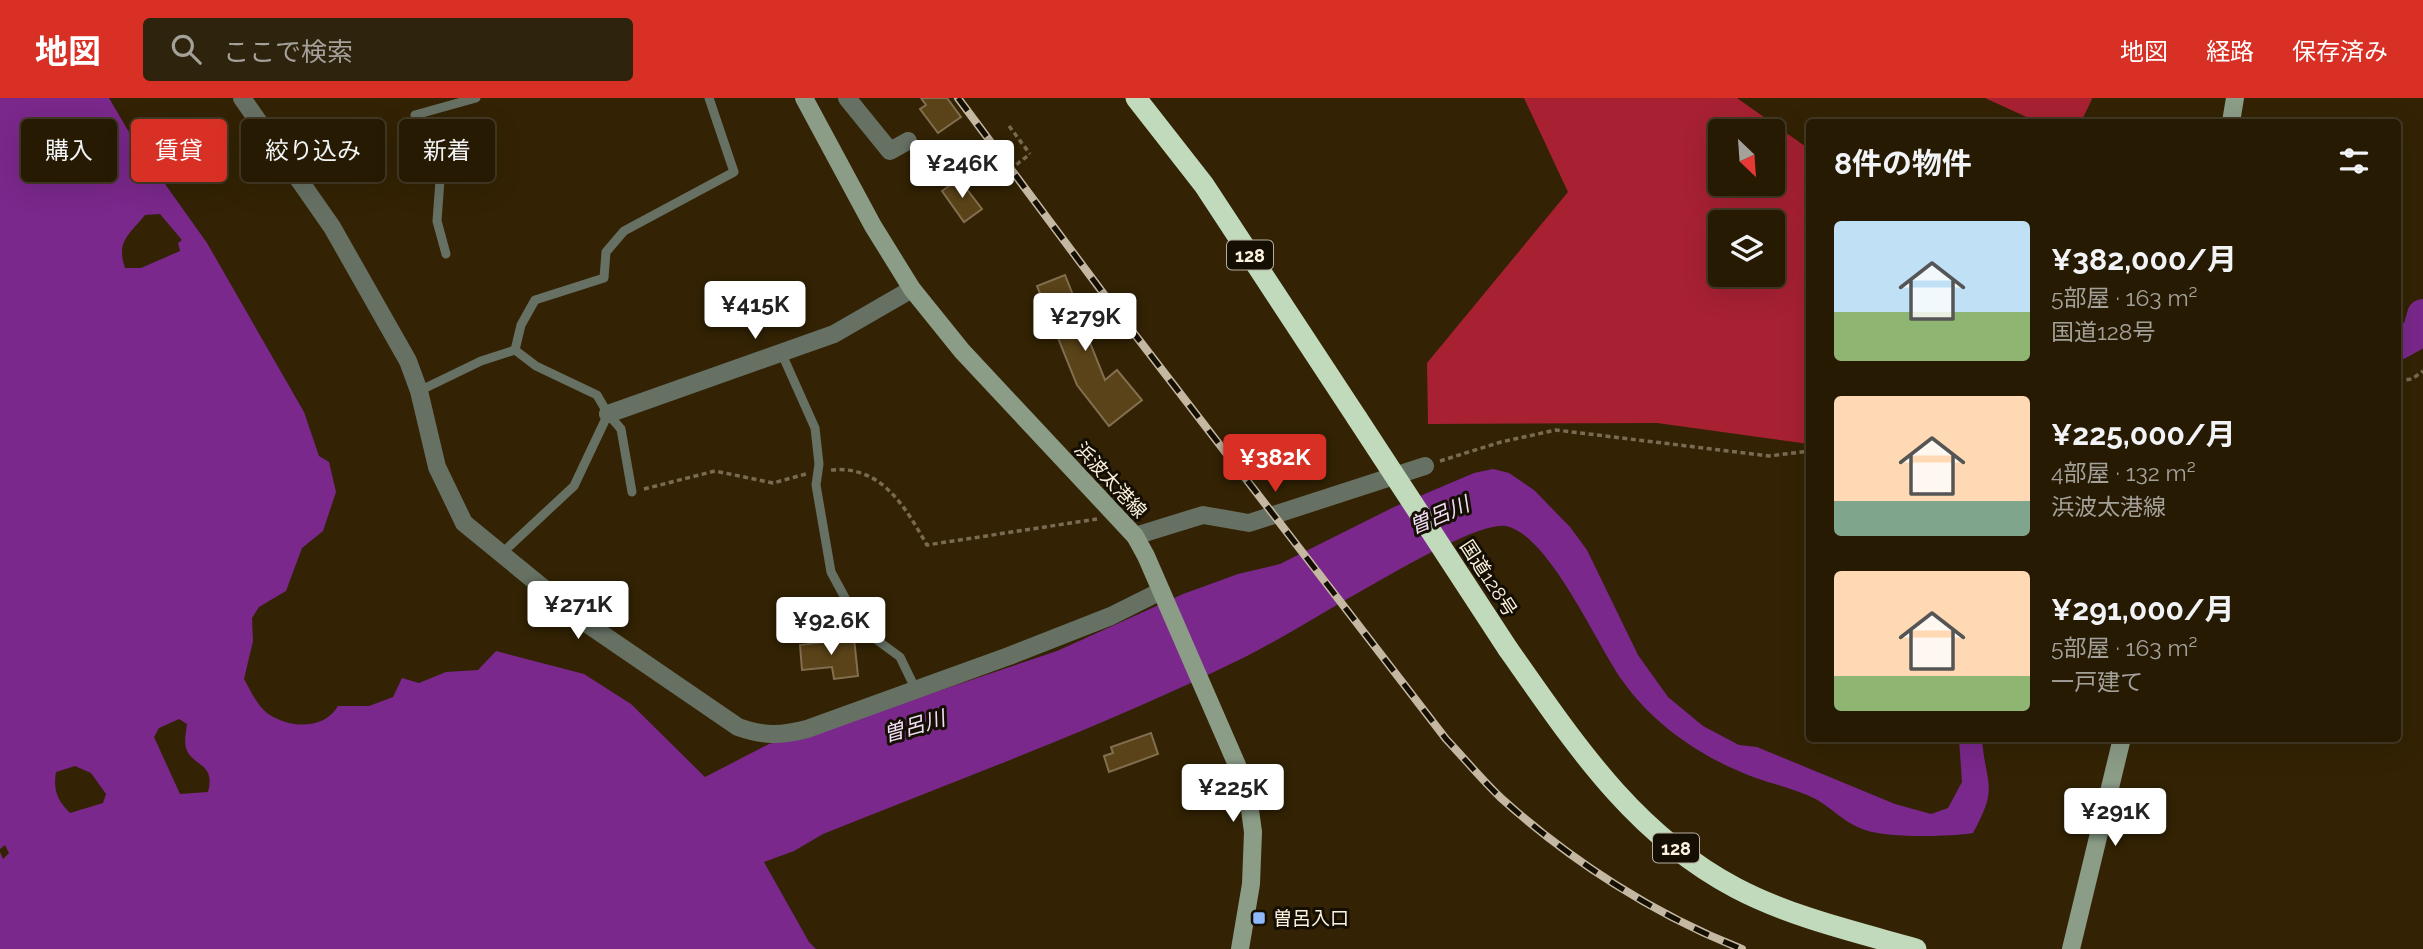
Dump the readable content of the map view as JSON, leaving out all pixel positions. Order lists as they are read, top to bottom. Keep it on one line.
{"streets":{"highway":["128","国道128号"],"main road":["浜波太港線"]},"water":["曽呂川"],"places":{"transit":["曽呂入口"]},"north":"bottom right","page":{"header":"地図","search":"ここで検索","nav":["地図","経路","保存済み"],"chip":["購入","賃貸","絞り込み","新着"],"heading":"8件の物件","price":["¥246K","¥415K","¥279K","¥382K","¥271K","¥92.6K","¥225K","¥291K"],"list":[{"name":"¥382,000/月","note":"5部屋 · 163 m² · 国道128号"},{"name":"¥225,000/月","note":"4部屋 · 132 m² · 浜波太港線"},{"name":"¥291,000/月","note":"5部屋 · 163 m² · 一戸建て"}]}}
